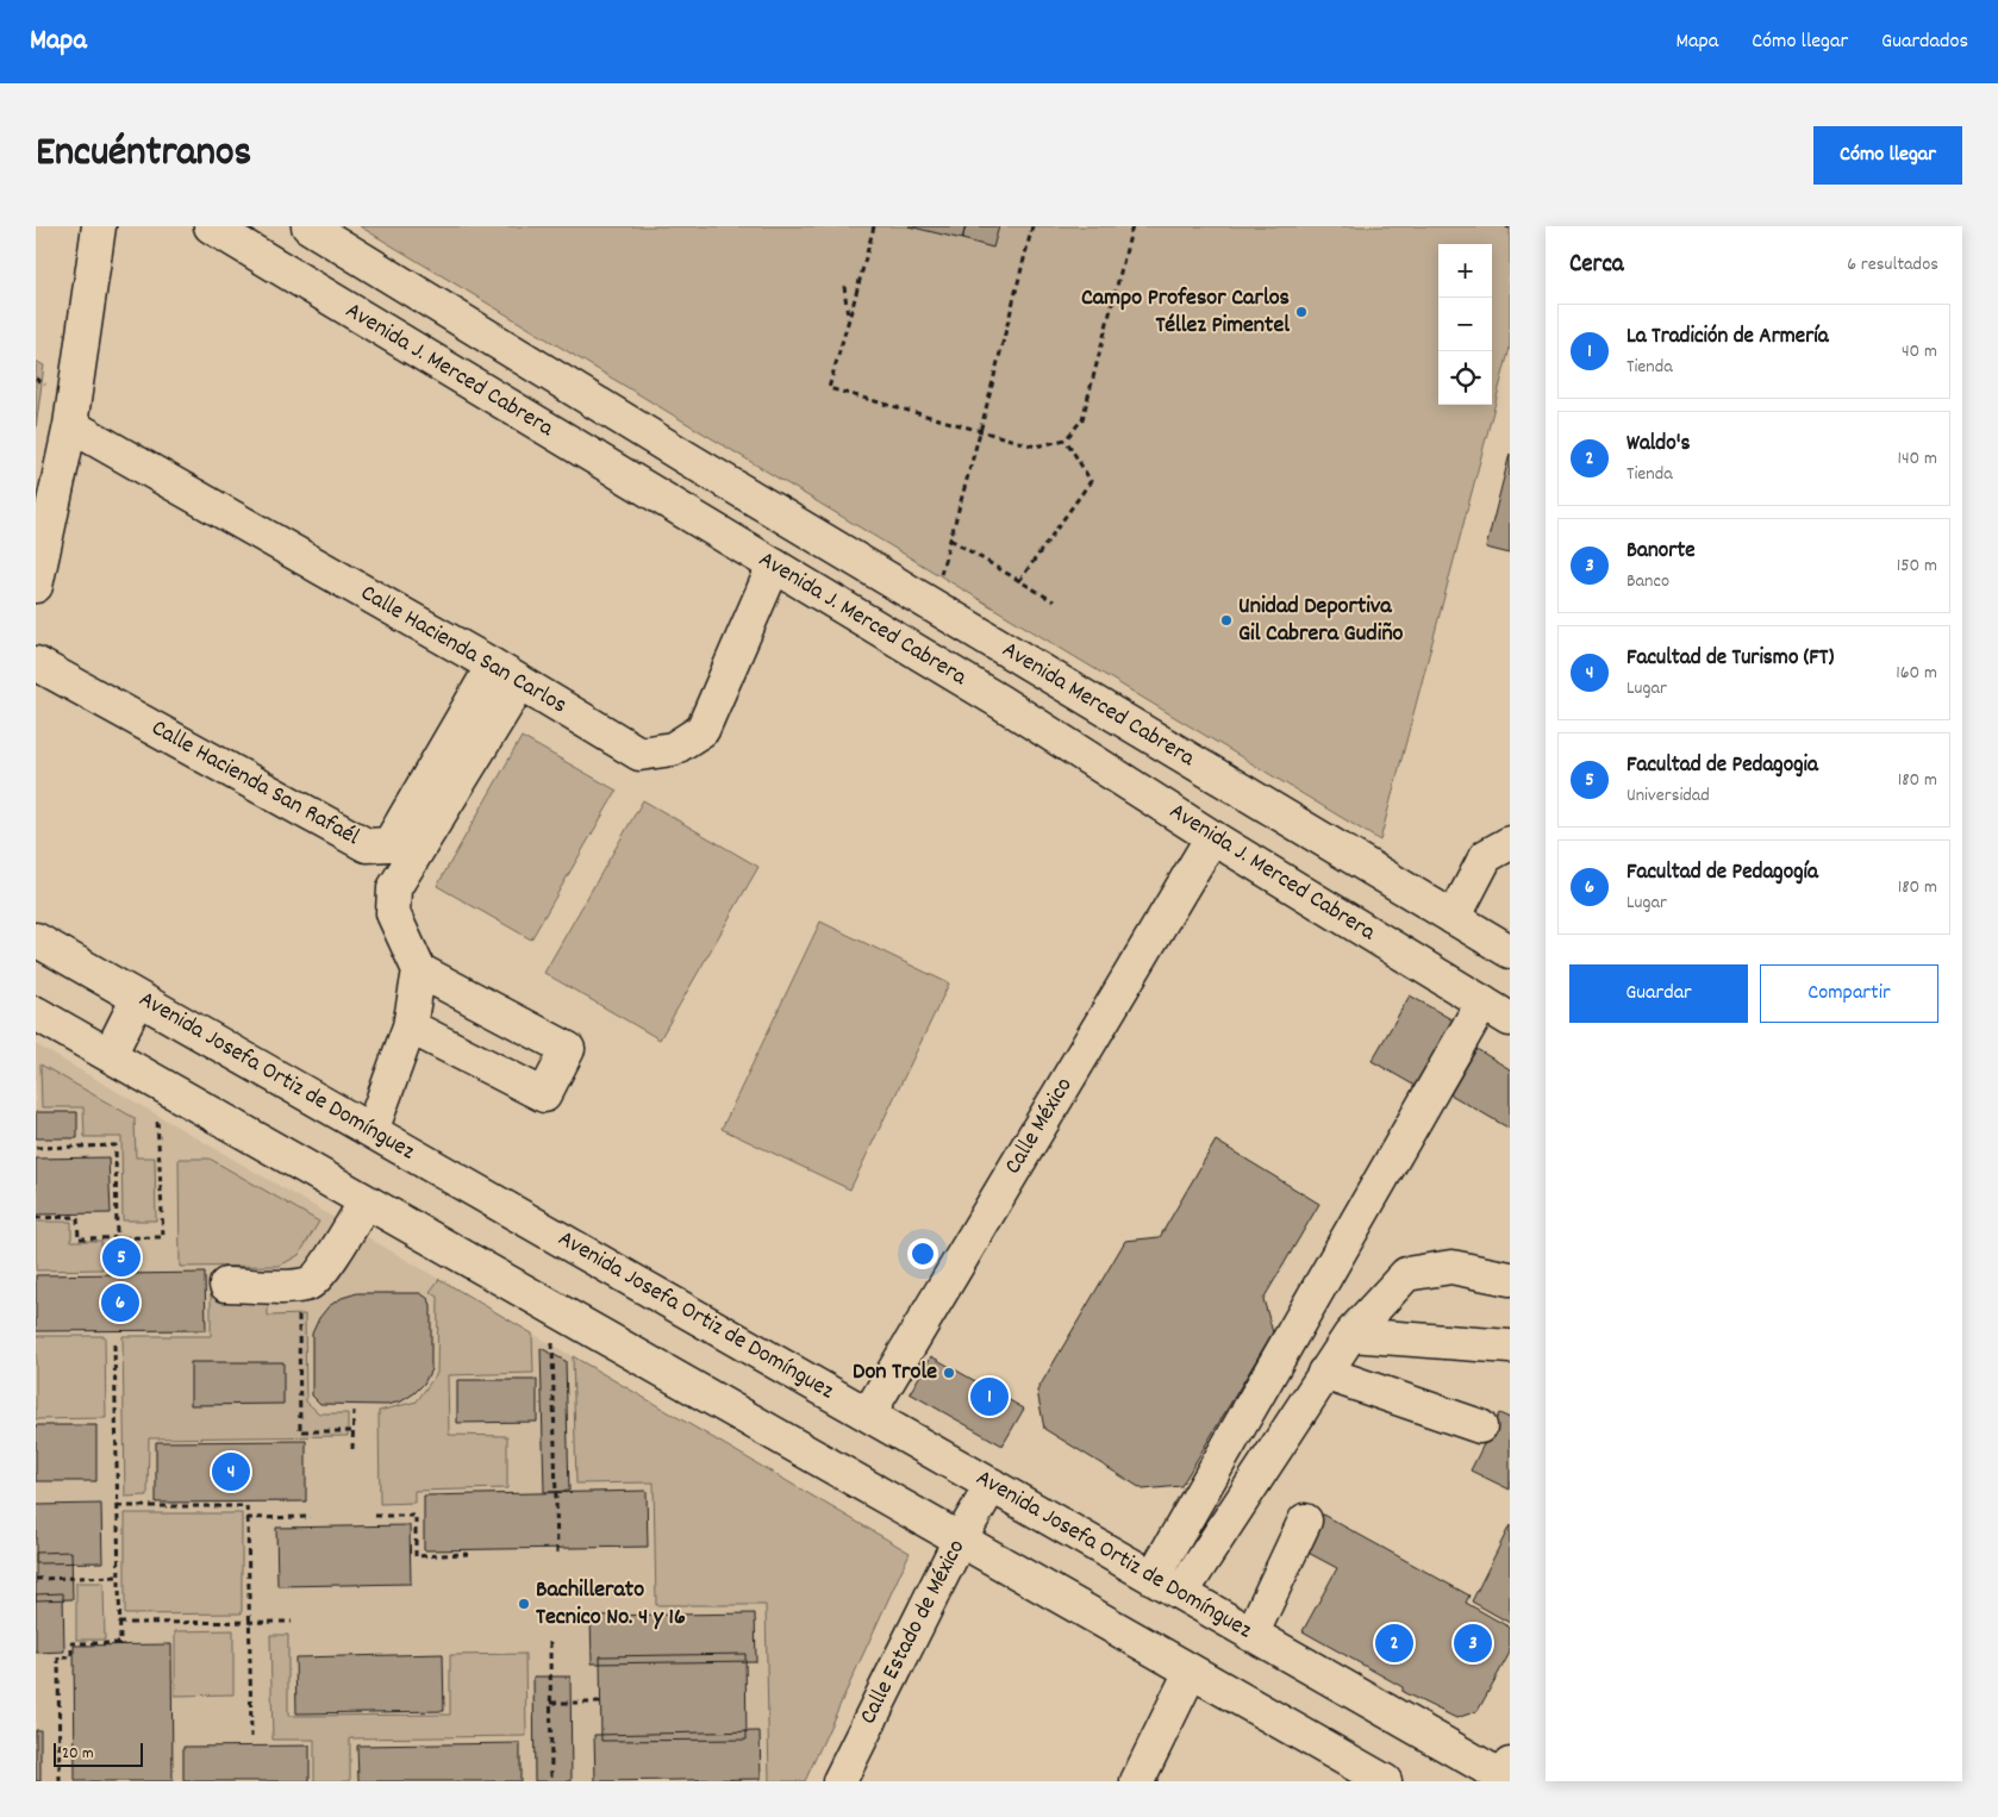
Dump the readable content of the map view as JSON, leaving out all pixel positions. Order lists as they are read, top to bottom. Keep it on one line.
{"streets":{"street":["Avenida J. Merced Cabrera","Calle Hacienda San Carlos","Avenida Merced Cabrera","Calle Hacienda San Rafaél","Avenida Josefa Ortiz de Domínguez","Calle México","Calle Estado de México"]},"crossings":[["Avenida J. Merced Cabrera","Calle Hacienda San Carlos"],["Avenida J. Merced Cabrera","Avenida Merced Cabrera"],["Avenida J. Merced Cabrera","Calle México"],["Calle Hacienda San Carlos","Calle Hacienda San Rafaél"],["Avenida Josefa Ortiz de Domínguez","Calle México"],["Avenida Josefa Ortiz de Domínguez","Calle Estado de México"]],"places":["Campo Profesor Carlos Téllez Pimentel","Unidad Deportiva Gil Cabrera Gudiño","Don Trole","Bachillerato Tecnico No. 4 y 16"],"scale_bar":"20 m","page":{"header":"Mapa","nav":["Mapa","Cómo llegar","Guardados"],"title":"Encuéntranos","buttons":["Cómo llegar",["Guardar","Compartir"]],"heading":["Cerca","6 resultados"],"map_buttons":["+","−"],"list":[{"mark":"1","name":"La Tradición de Armería","note":"Tienda","value":"40 m"},{"mark":"2","name":"Waldo's","note":"Tienda","value":"140 m"},{"mark":"3","name":"Banorte","note":"Banco","value":"150 m"},{"mark":"4","name":"Facultad de Turismo (FT)","note":"Lugar","value":"160 m"},{"mark":"5","name":"Facultad de Pedagogia","note":"Universidad","value":"180 m"},{"mark":"6","name":"Facultad de Pedagogía","note":"Lugar","value":"180 m"}],"pins":["5","6","1","4","2","3"],"scale":"20 m"}}
